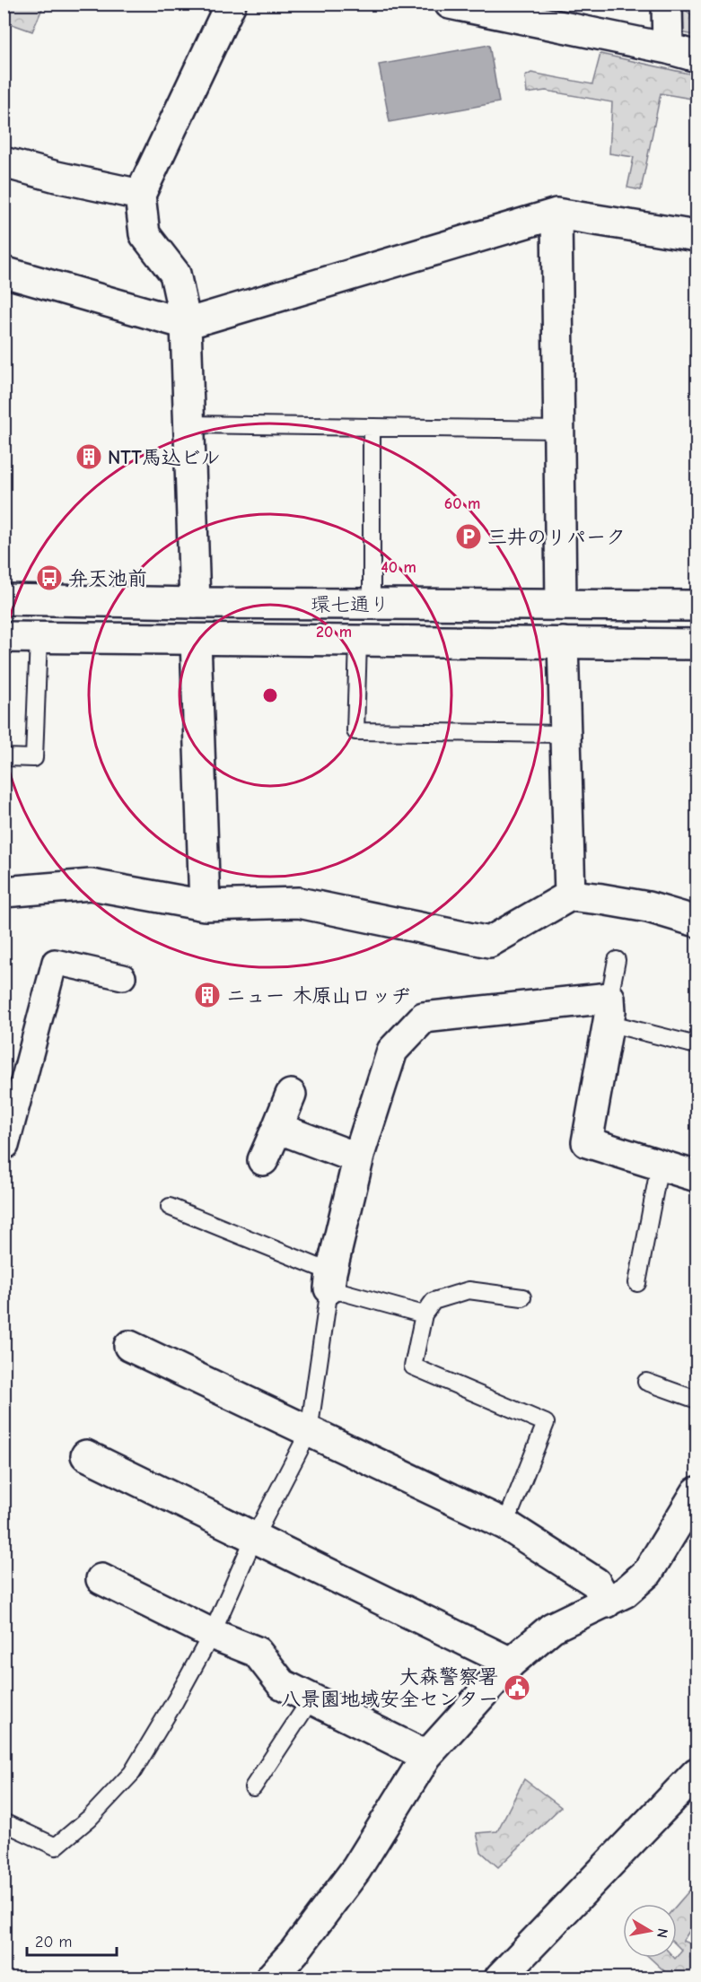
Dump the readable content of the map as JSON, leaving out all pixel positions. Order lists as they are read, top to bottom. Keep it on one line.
{"streets":{"street":["環七通り"]},"places":{"building":["NTT馬込ビル","ニュー 木原山ロッヂ"],"parking":["三井のリパーク"],"bus stop":["弁天池前"],"public building":["大森警察署 八景園地域安全センター"]},"scale_bar":"20 m","north":"right","rings":["60 m","40 m","20 m"]}
